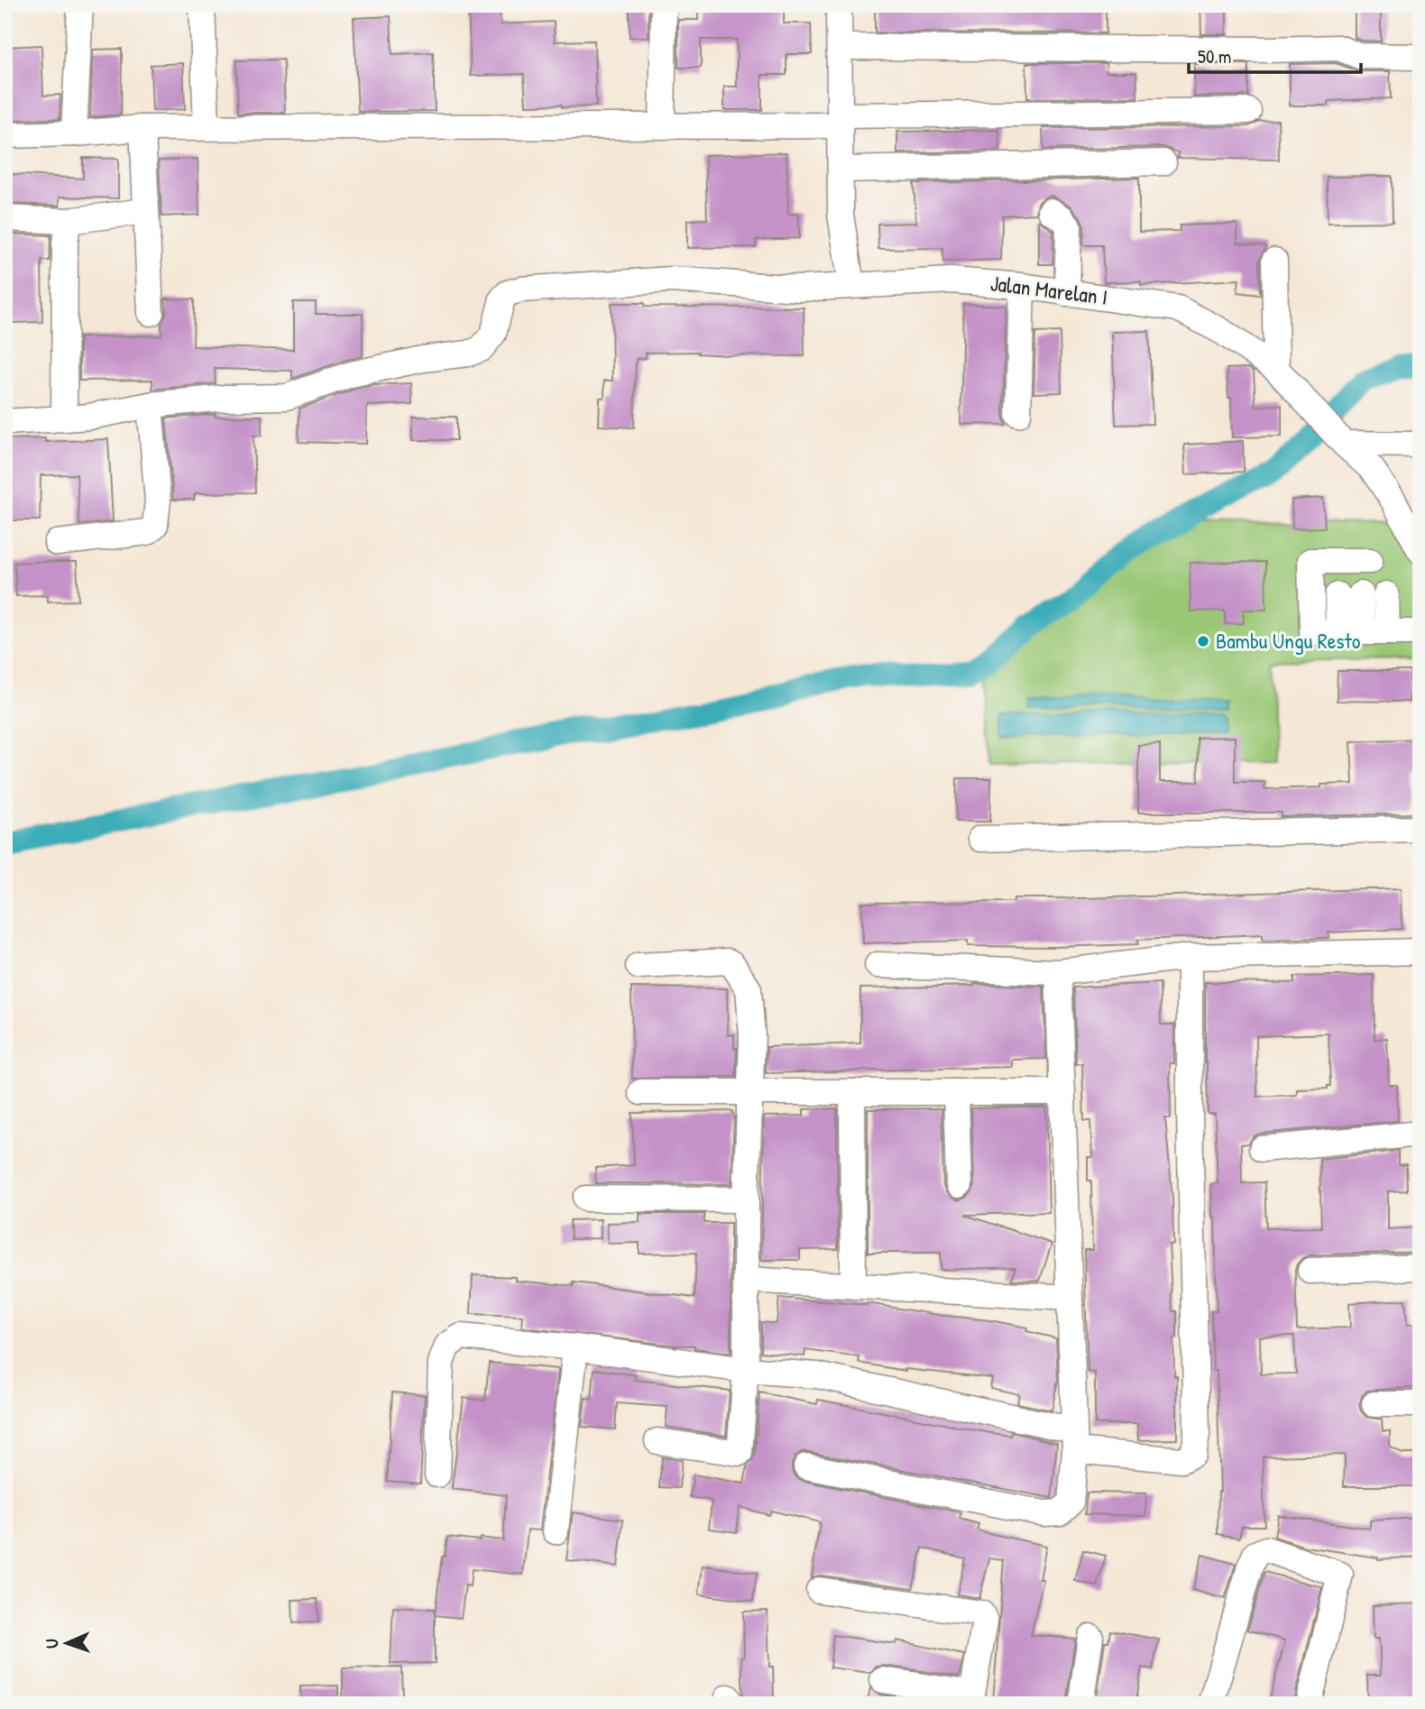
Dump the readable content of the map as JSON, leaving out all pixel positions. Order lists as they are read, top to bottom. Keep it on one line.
{"streets":{"street":["Jalan Marelan I"]},"places":["Bambu Ungu Resto"],"scale_bar":"50 m","north":"left"}
